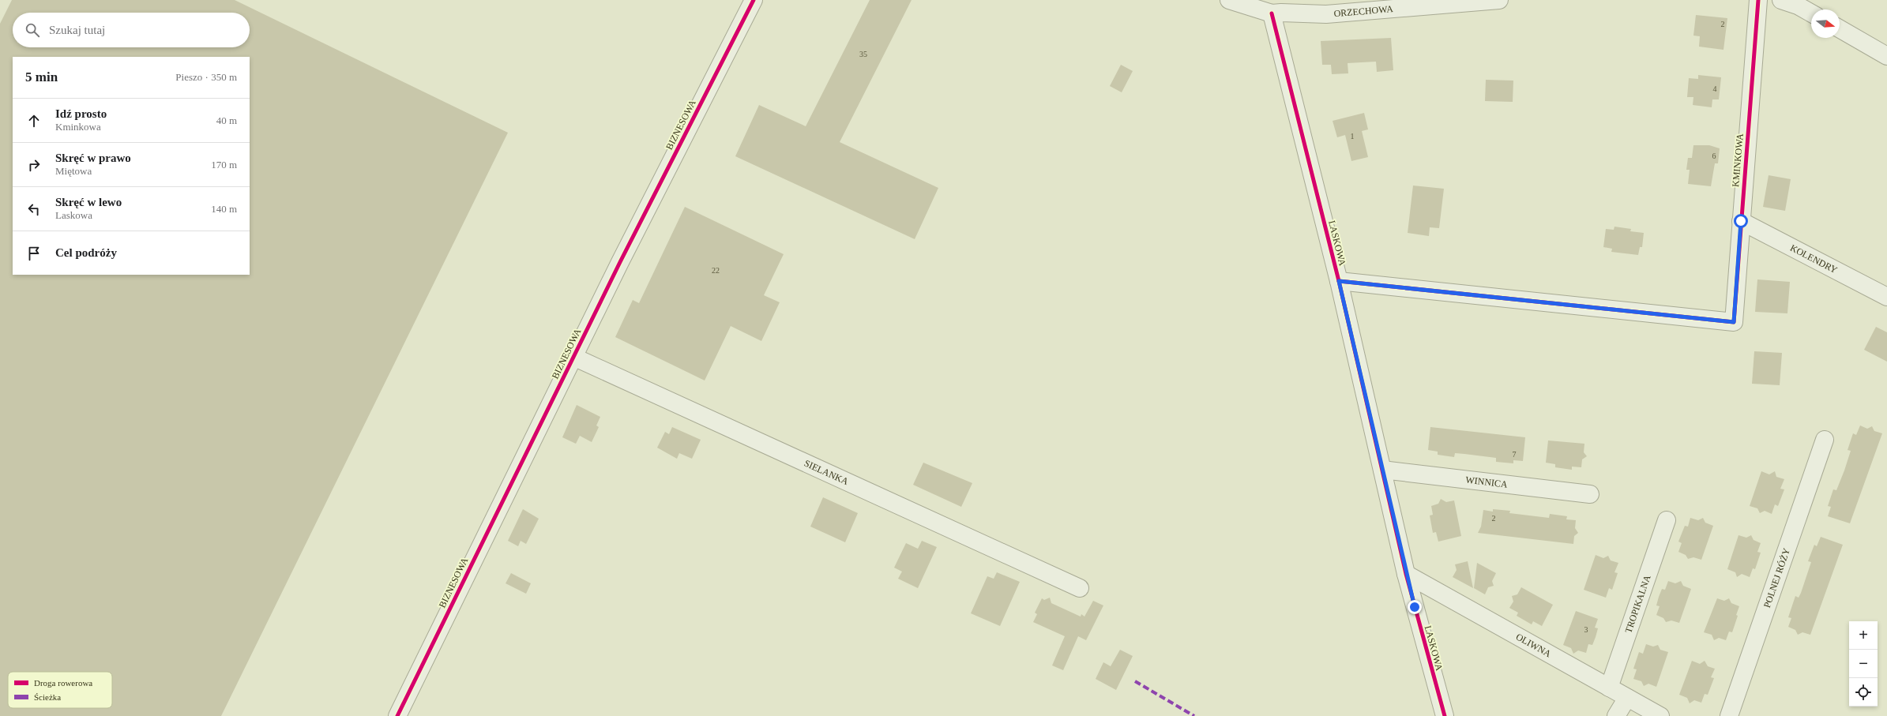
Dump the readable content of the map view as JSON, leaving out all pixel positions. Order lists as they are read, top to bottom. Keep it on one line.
{"streets":{"street":["ORZECHOWA","BIZNESOWA","KMINKOWA","LASKOWA","KOLENDRY","SIELANKA","WINNICA","POLNEJ RÓŻY","TROPIKALNA","OLIWNA"]},"crossings":[["ORZECHOWA","LASKOWA"],["BIZNESOWA","SIELANKA"],["KMINKOWA","LASKOWA"],["KMINKOWA","KOLENDRY"],["LASKOWA","WINNICA"],["LASKOWA","OLIWNA"],["TROPIKALNA","OLIWNA"]],"house_numbers":["2","35","4","1","6","22","7","2","3"],"legend":["Droga rowerowa","Ścieżka"],"north":"right","page":{"search":"Szukaj tutaj","heading":["5 min","Pieszo · 350 m"],"list":[["Idź prosto","Kminkowa","40 m"],["Skręć w prawo","Miętowa","170 m"],["Skręć w lewo","Laskowa","140 m"],"Cel podróży"],"map_buttons":["+","−"]}}
